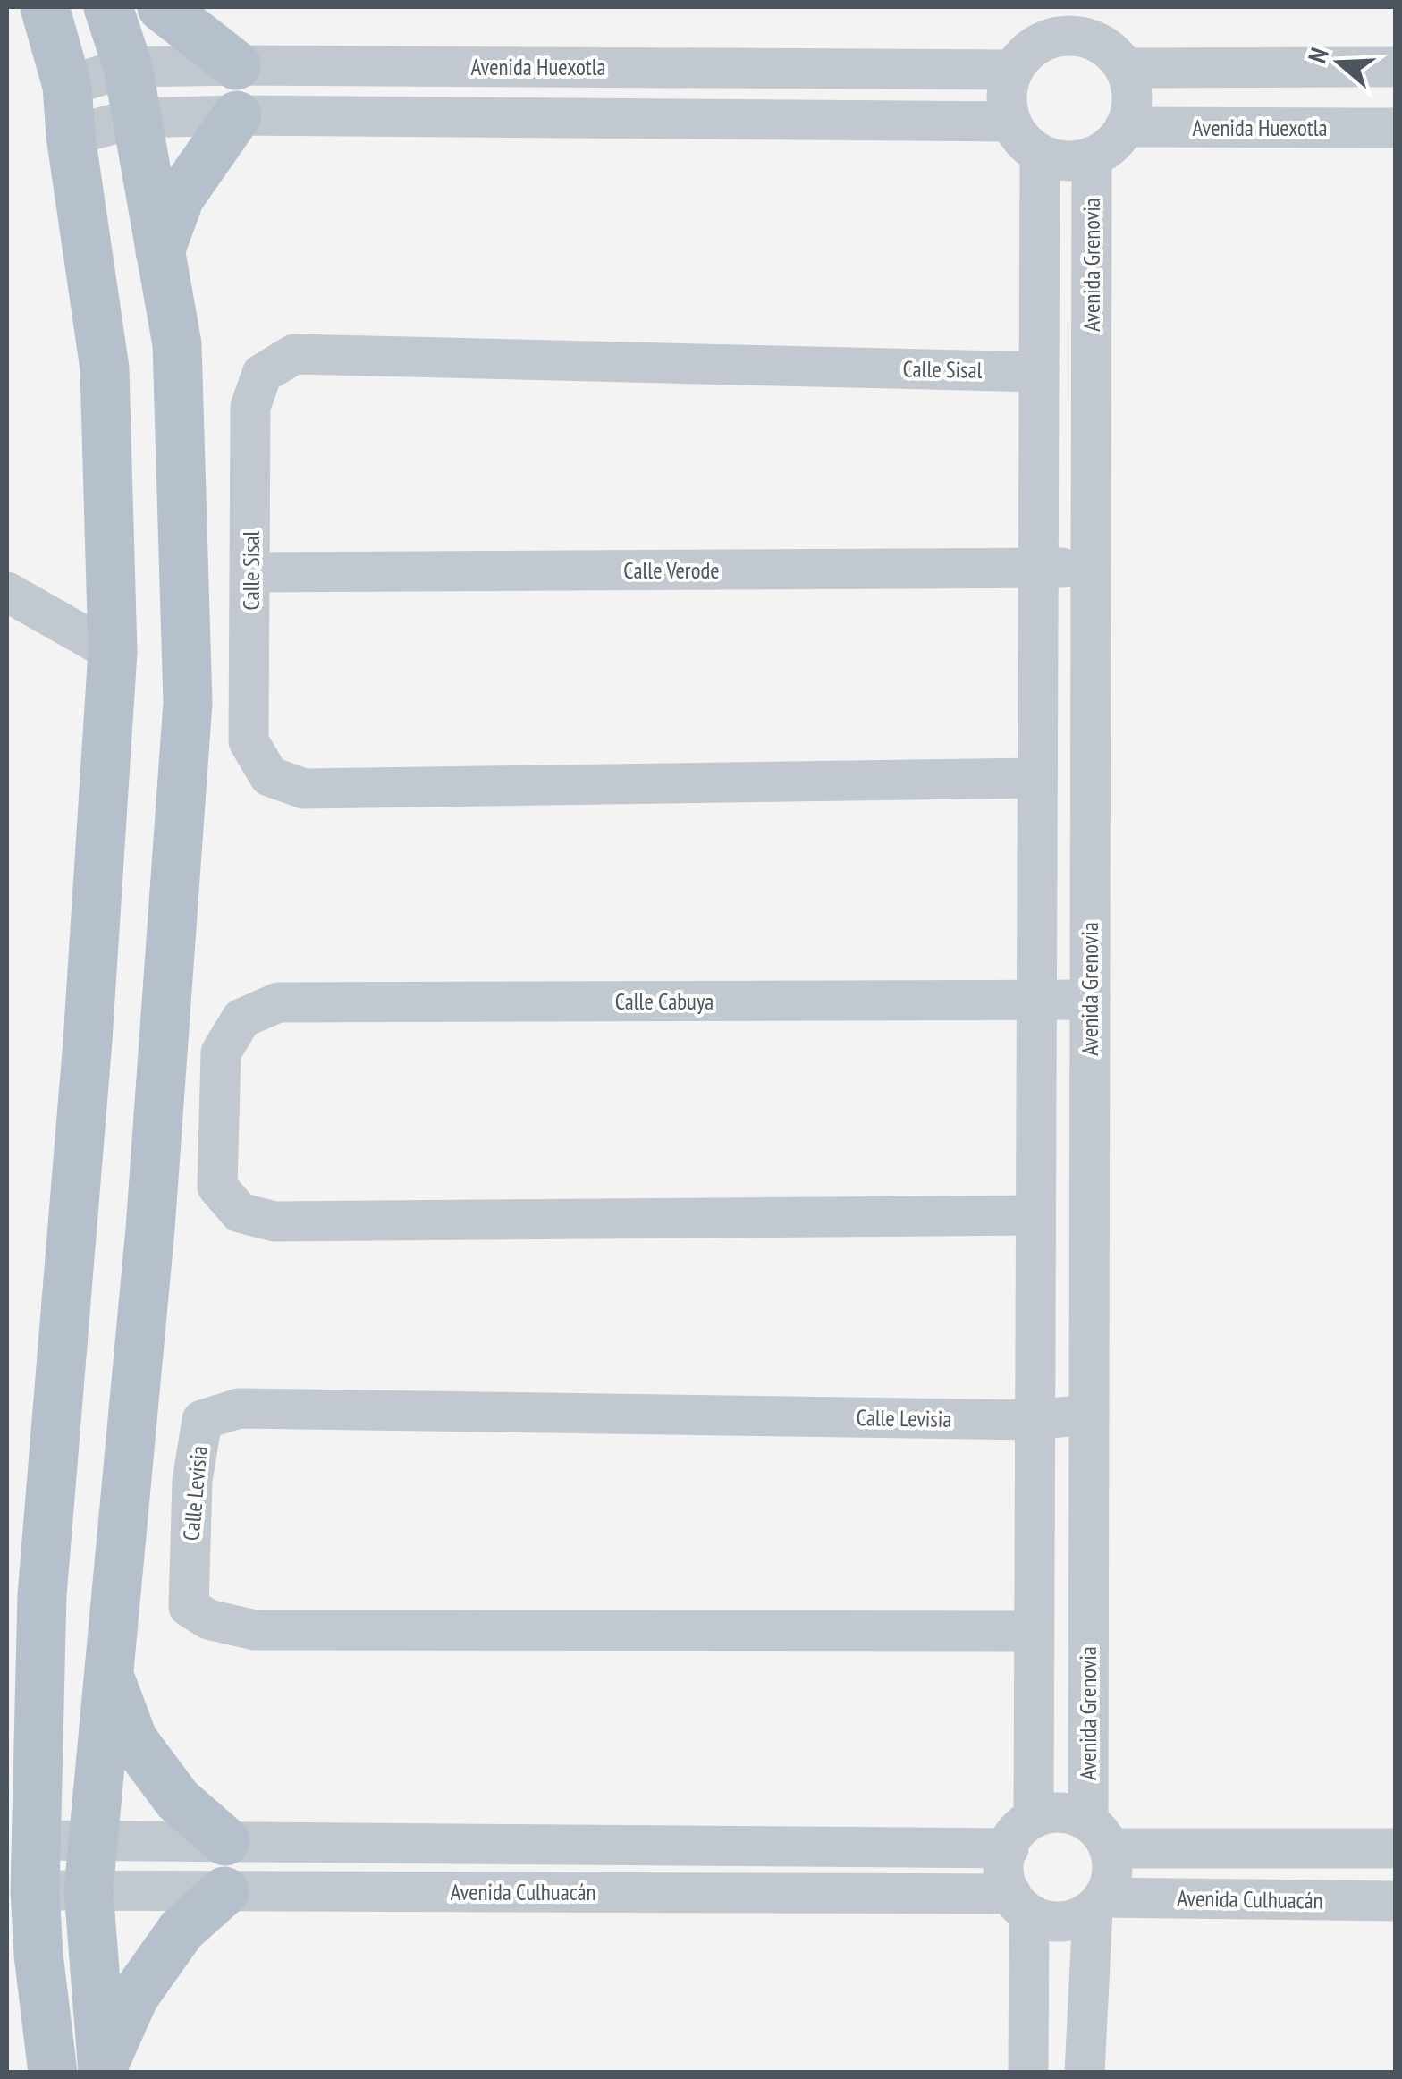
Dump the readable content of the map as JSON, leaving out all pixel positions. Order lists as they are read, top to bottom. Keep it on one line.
{"streets":{"street":["Avenida Huexotla","Avenida Grenovia","Calle Sisal","Calle Verode","Calle Cabuya","Calle Levisia","Avenida Culhuacán"]},"crossings":[["Avenida Huexotla","Avenida Grenovia"],["Avenida Grenovia","Calle Verode"],["Avenida Grenovia","Calle Cabuya"],["Avenida Grenovia","Calle Levisia"],["Avenida Grenovia","Avenida Culhuacán"],["Calle Sisal","Calle Verode"]],"north":"left"}
